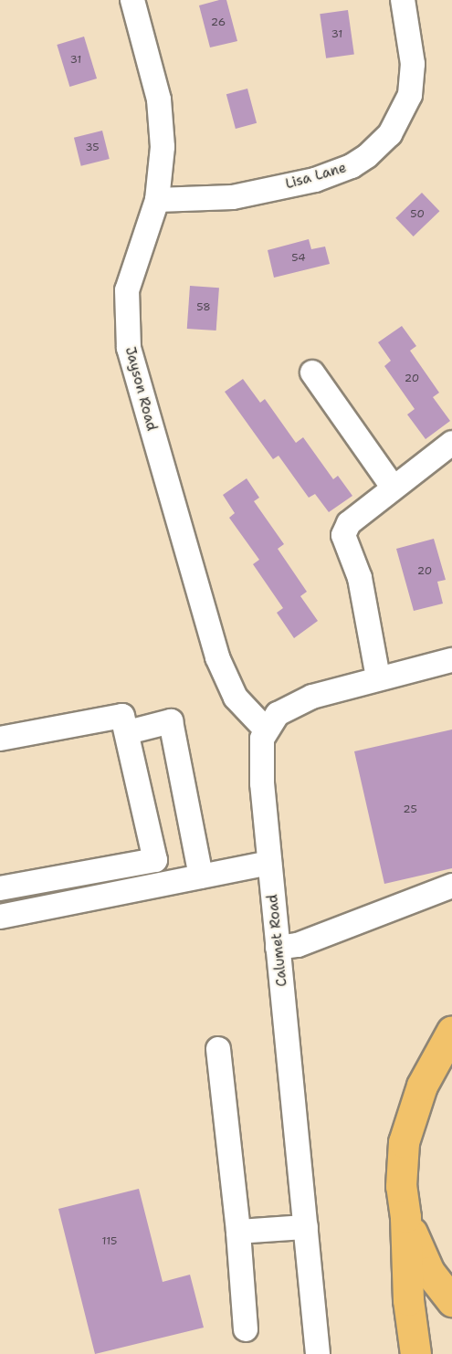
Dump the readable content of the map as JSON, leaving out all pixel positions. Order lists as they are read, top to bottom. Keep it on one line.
{"streets":{"street":["Lisa Lane","Jayson Road","Calumet Road"]},"crossings":[["Lisa Lane","Jayson Road"],["Jayson Road","Calumet Road"]],"house_numbers":["26","31","31","35","50","54","58","20","20","25","115"]}
